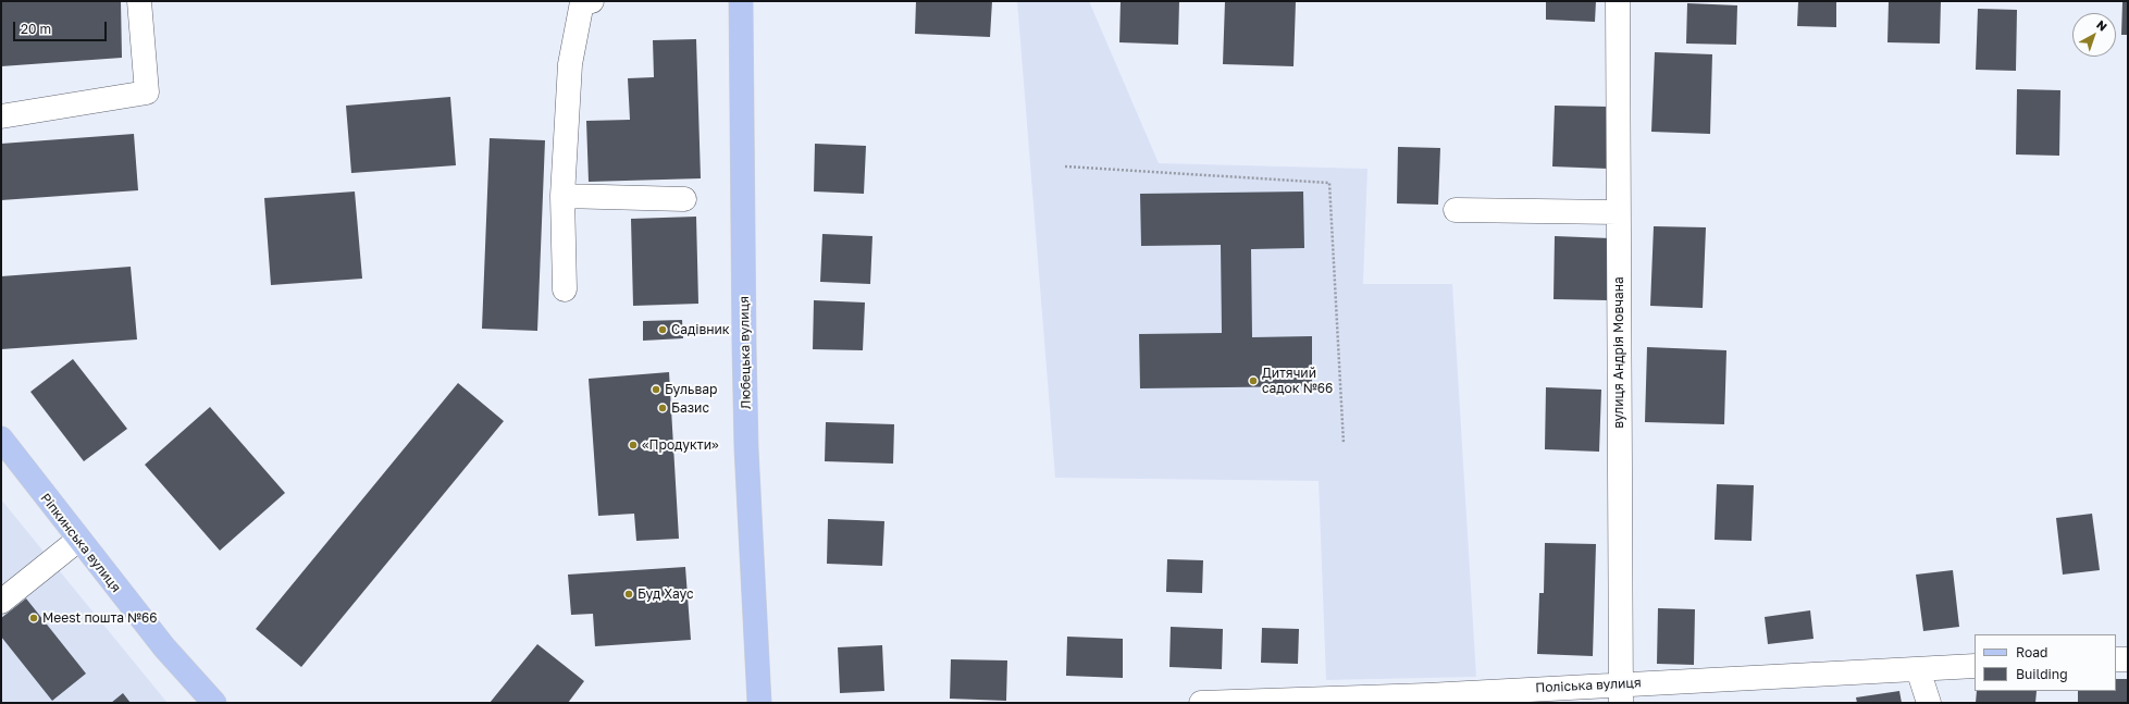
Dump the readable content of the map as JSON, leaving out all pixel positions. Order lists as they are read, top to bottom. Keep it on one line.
{"streets":{"main road":["Любецька вулиця","Ріпкинська вулиця"],"street":["вулиця Андрія Мовчана","Поліська вулиця"]},"crossings":[["вулиця Андрія Мовчана","Поліська вулиця"]],"places":["Садівник","Дитячий садок №66","Бульвар","Базис","«Продукти»","Буд Хаус","Meest пошта №66"],"legend":["Road","Building"],"scale_bar":"20 m","north":"top right"}
